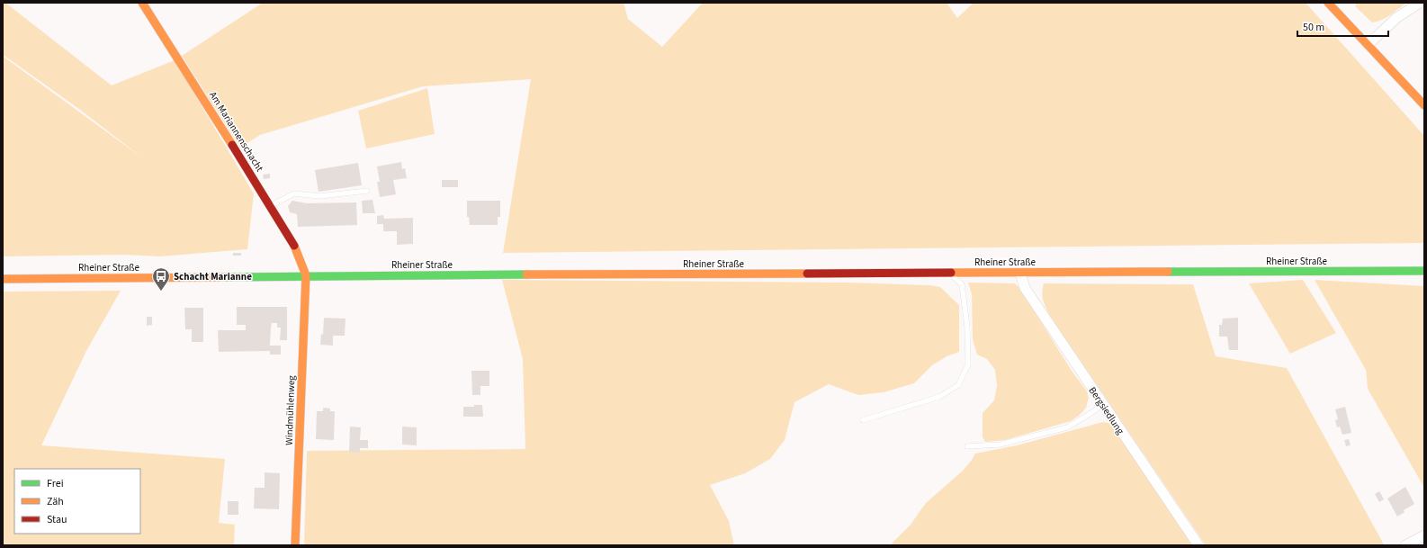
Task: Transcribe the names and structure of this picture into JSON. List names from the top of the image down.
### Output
{
  "streets": {
    "main road": ["Am Mariannenschacht", "Rheiner Straße", "Windmühlenweg"],
    "street": ["Bergsiedlung"]
  },
  "crossings": [
    ["Am Mariannenschacht", "Rheiner Straße"],
    ["Am Mariannenschacht", "Windmühlenweg"],
    ["Rheiner Straße", "Windmühlenweg"],
    ["Rheiner Straße", "Bergsiedlung"]
  ],
  "places": {
    "bus stop": ["Schacht Marianne"]
  },
  "legend": ["Frei", "Zäh", "Stau"],
  "scale_bar": "50 m"
}
